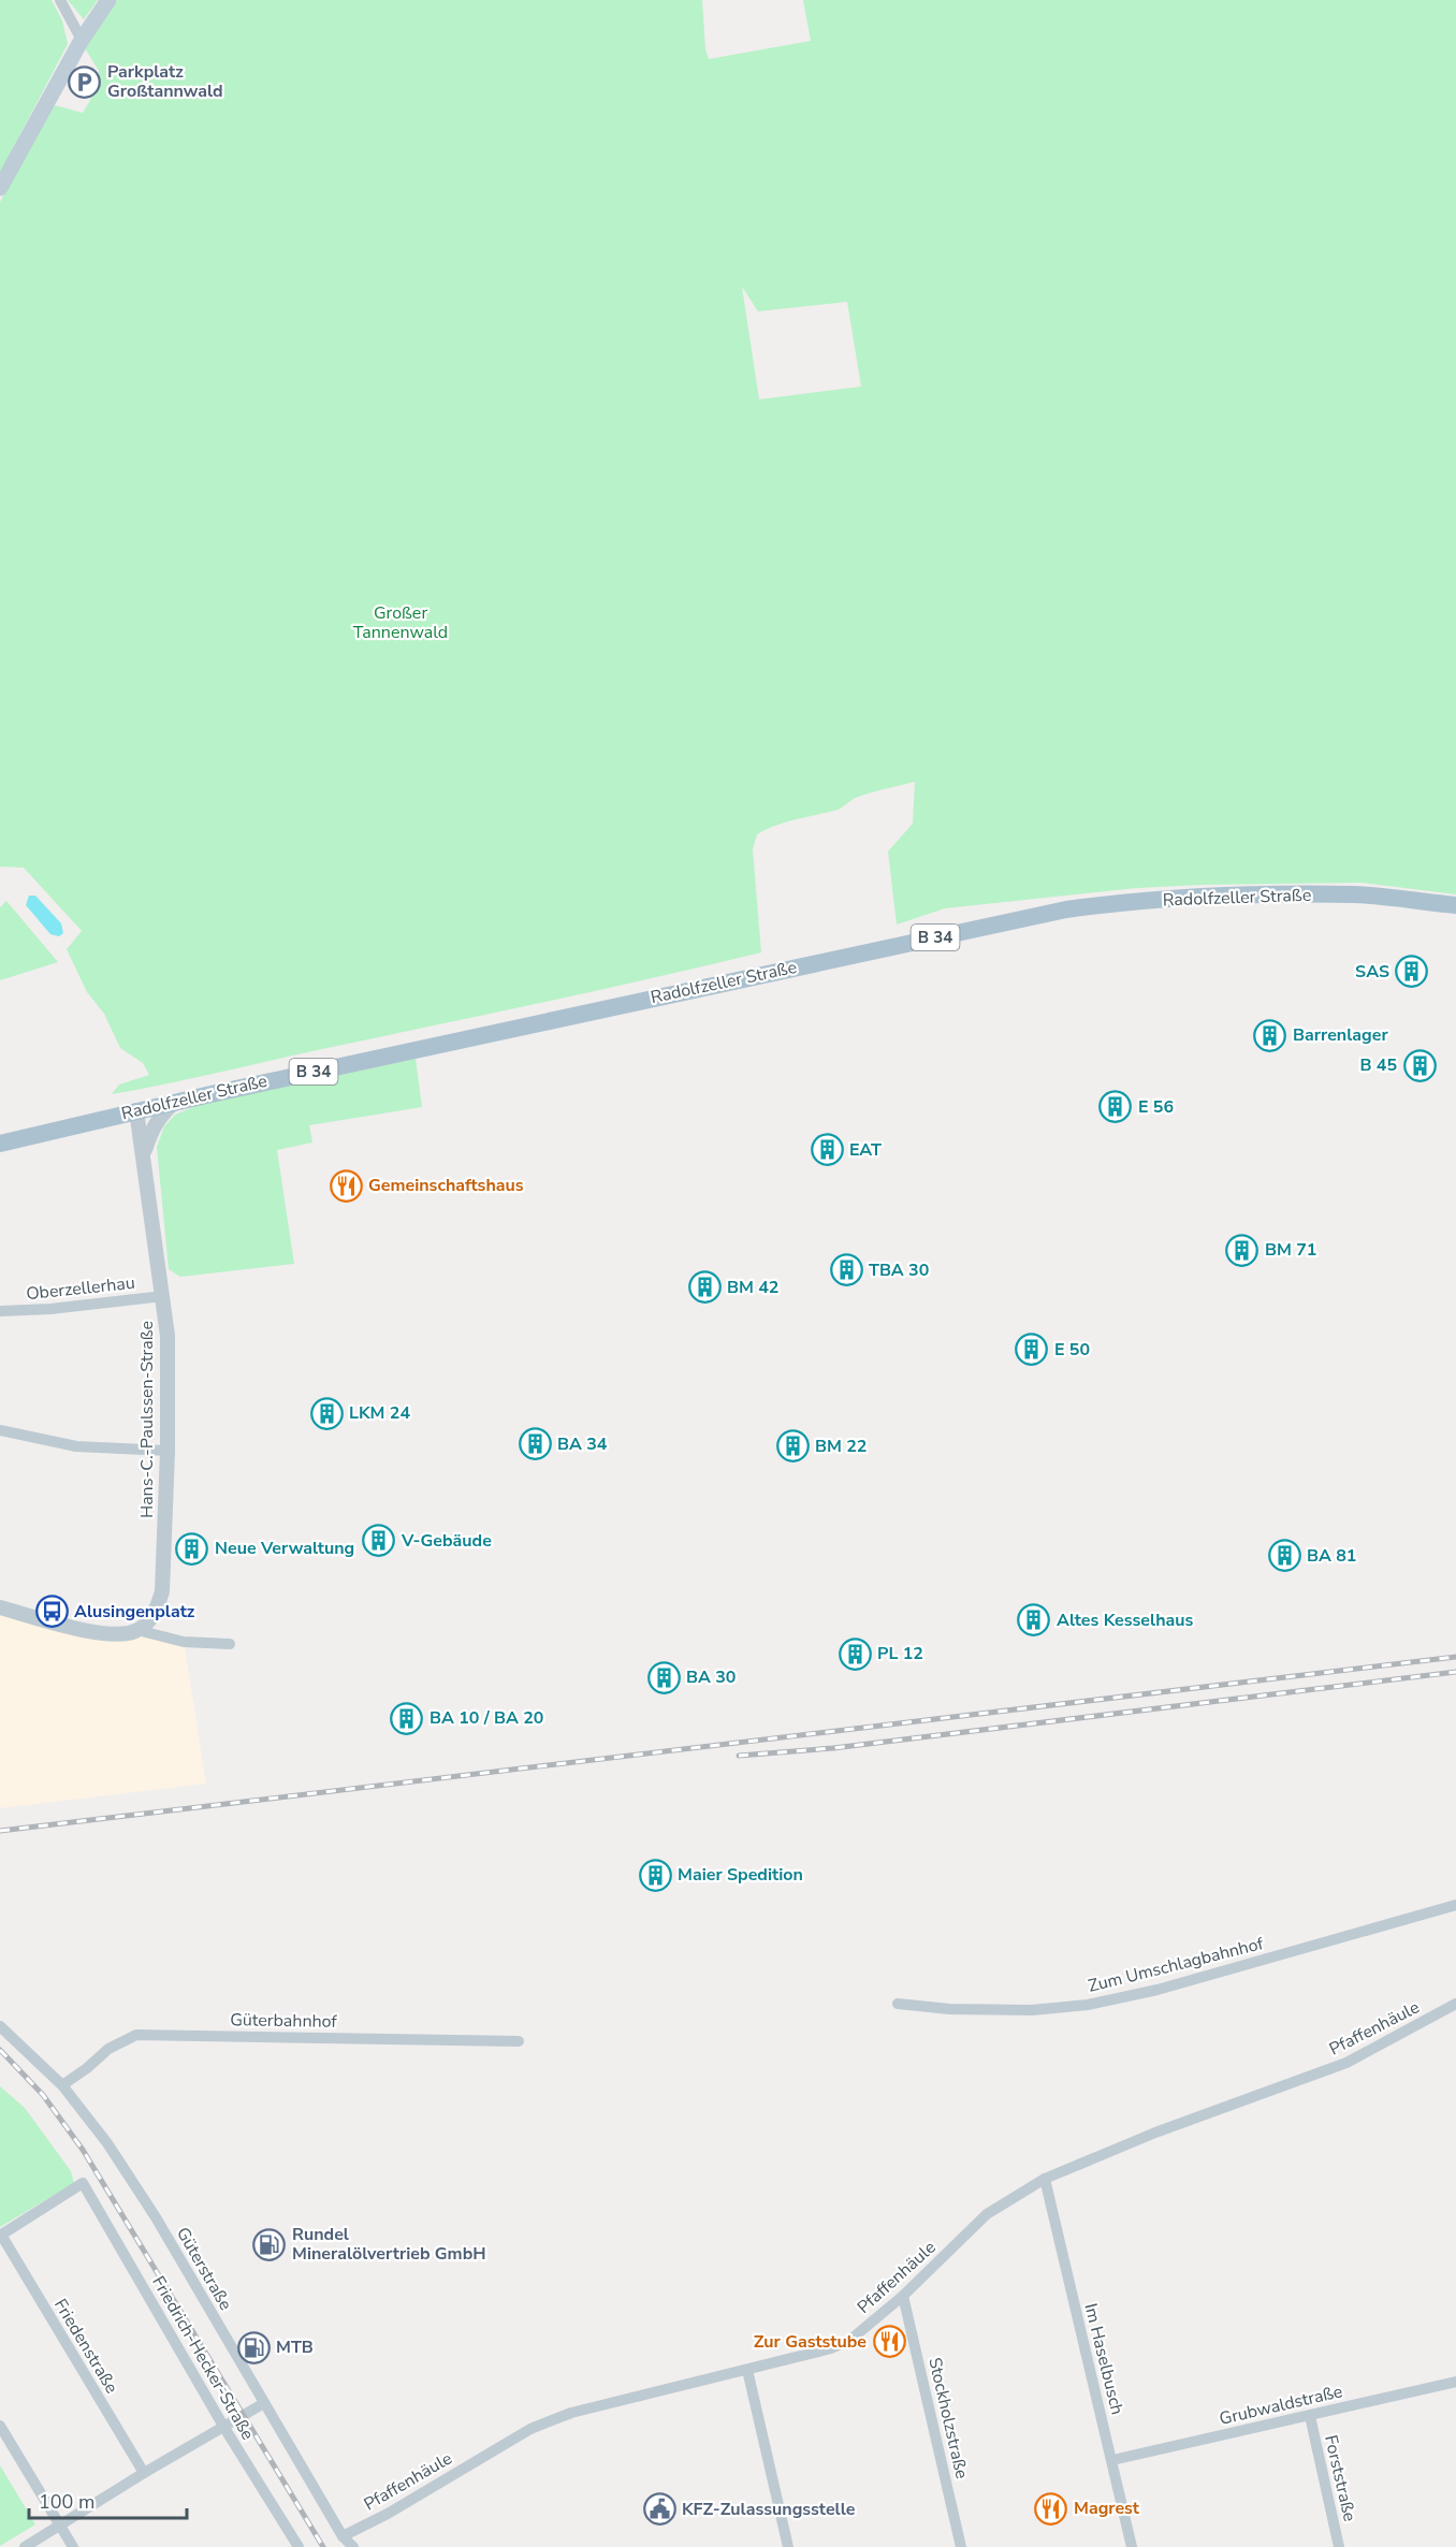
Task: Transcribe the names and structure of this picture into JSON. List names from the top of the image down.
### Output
{
  "streets": {
    "main road": ["Radolfzeller Straße", "B 34"],
    "street": [
      "Oberzellerhau",
      "Hans-C.-Paulssen-Straße",
      "Zum Umschlagbahnhof",
      "Güterbahnhof",
      "Pfaffenhäule",
      "Güterstraße",
      "Friedenstraße",
      "Friedrich-Hecker-Straße",
      "Im Haselbusch",
      "Grubwaldstraße",
      "Stockholzstraße",
      "Forststraße"
    ]
  },
  "crossings": [
    ["Radolfzeller Straße", "Hans-C.-Paulssen-Straße"],
    ["Oberzellerhau", "Hans-C.-Paulssen-Straße"],
    ["Güterbahnhof", "Güterstraße"],
    ["Pfaffenhäule", "Güterstraße"],
    ["Pfaffenhäule", "Im Haselbusch"],
    ["Pfaffenhäule", "Stockholzstraße"],
    ["Friedenstraße", "Friedrich-Hecker-Straße"],
    ["Im Haselbusch", "Grubwaldstraße"],
    ["Grubwaldstraße", "Forststraße"]
  ],
  "parks": ["Großer Tannenwald"],
  "places": {
    "parking": ["Parkplatz Großtannwald"],
    "building": [
      "SAS",
      "Barrenlager",
      "B 45",
      "E 56",
      "EAT",
      "BM 71",
      "TBA 30",
      "BM 42",
      "E 50",
      "LKM 24",
      "BA 34",
      "BM 22",
      "V-Gebäude",
      "Neue Verwaltung",
      "BA 81",
      "Altes Kesselhaus",
      "PL 12",
      "BA 30",
      "BA 10 / BA 20",
      "Maier Spedition"
    ],
    "restaurant": ["Gemeinschaftshaus", "Zur Gaststube", "Magrest"],
    "bus stop": ["Alusingenplatz"],
    "fuel station": ["Rundel Mineralölvertrieb GmbH", "MTB"],
    "public building": ["KFZ-Zulassungsstelle"]
  },
  "scale_bar": "100 m"
}
